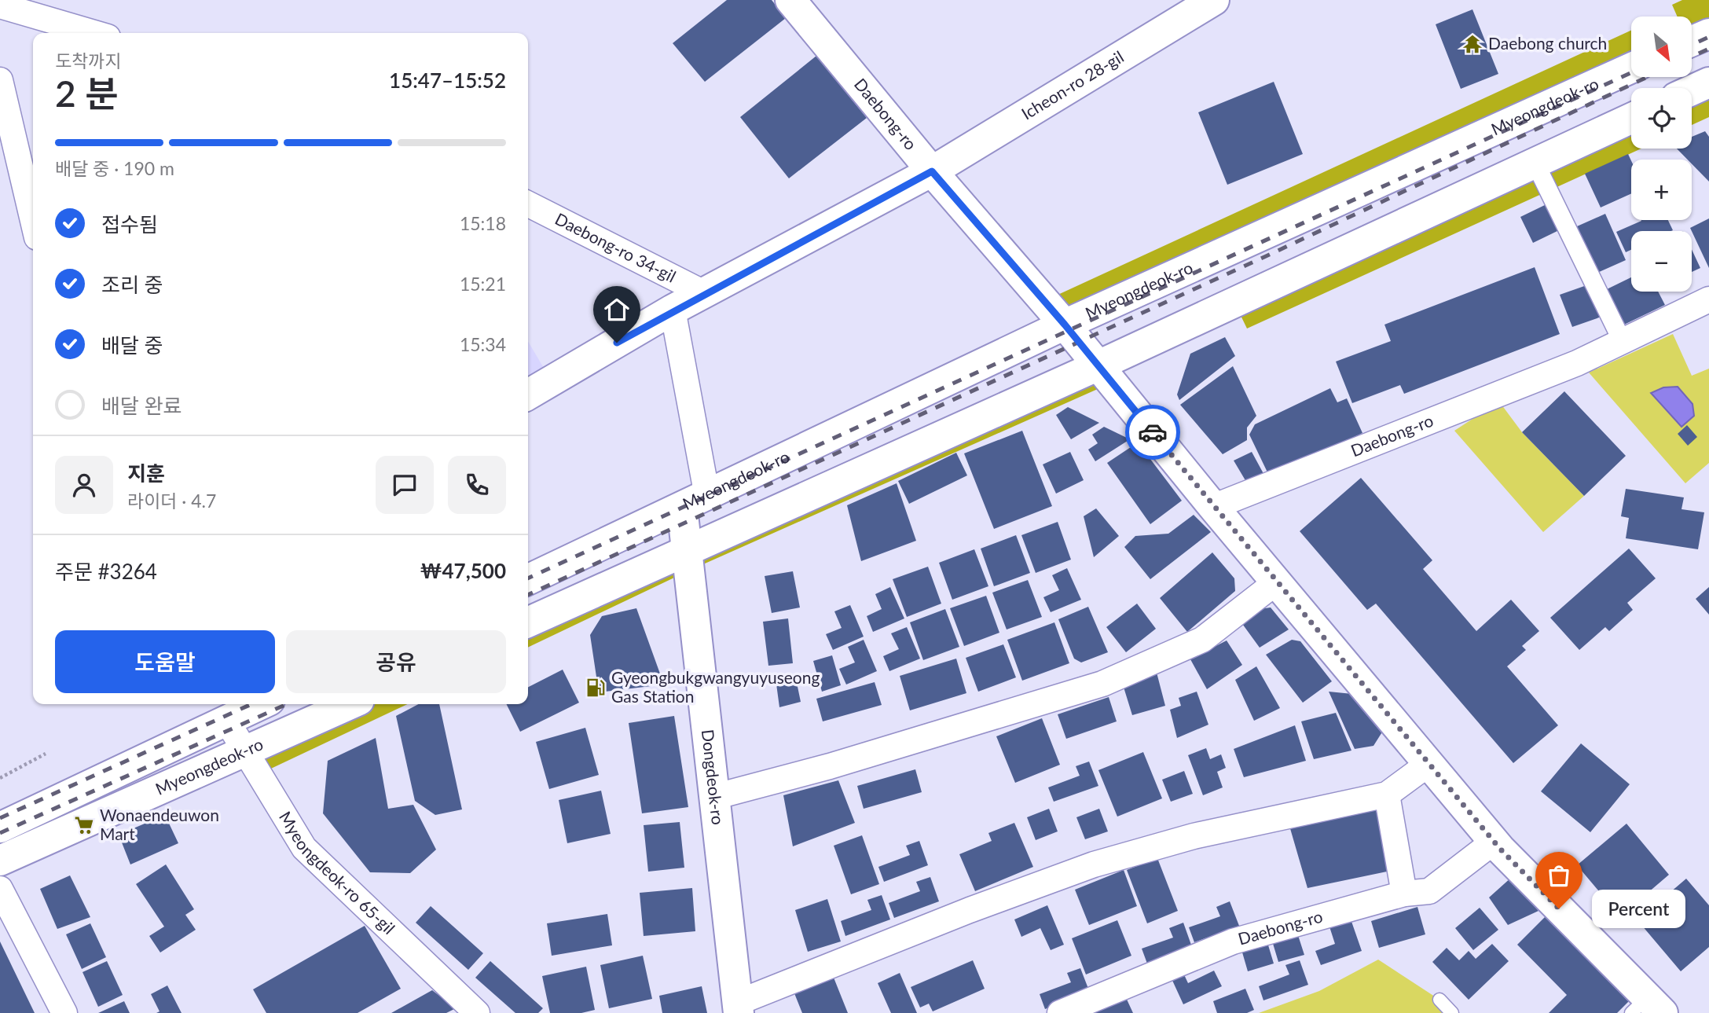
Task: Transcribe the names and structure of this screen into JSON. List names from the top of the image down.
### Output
{
  "streets": {
    "main road": [
      "Icheon-ro 28-gil",
      "Myeongdeok-ro",
      "Daebong-ro",
      "Dongdeok-ro"
    ],
    "street": ["Daebong-ro 34-gil", "Myeongdeok-ro 65-gil"]
  },
  "crossings": [
    ["Icheon-ro 28-gil", "Daebong-ro"],
    ["Icheon-ro 28-gil", "Daebong-ro 34-gil"],
    ["Myeongdeok-ro", "Daebong-ro"],
    ["Myeongdeok-ro", "Dongdeok-ro"],
    ["Myeongdeok-ro", "Myeongdeok-ro 65-gil"]
  ],
  "places": {
    "temple": ["Daebong church"],
    "fuel station": ["Gyeongbukgwangyuyuseong Gas Station"],
    "supermarket": ["Wonaendeuwon Mart"],
    "other": ["Percent"]
  },
  "north": "bottom right",
  "page": {
    "map_buttons": ["+", "−"],
    "heading": ["2 분", "도착까지", "15:47–15:52"],
    "panel": [
      "지훈",
      "라이더 · 4.7",
      "주문 #3264",
      "₩47,500"
    ],
    "bar": "배달 중 · 190 m",
    "list": [
      ["접수됨", "15:18"],
      ["조리 중", "15:21"],
      ["배달 중", "15:34"],
      "배달 완료"
    ],
    "buttons": ["도움말", "공유"],
    "bubble": "Percent"
  }
}
